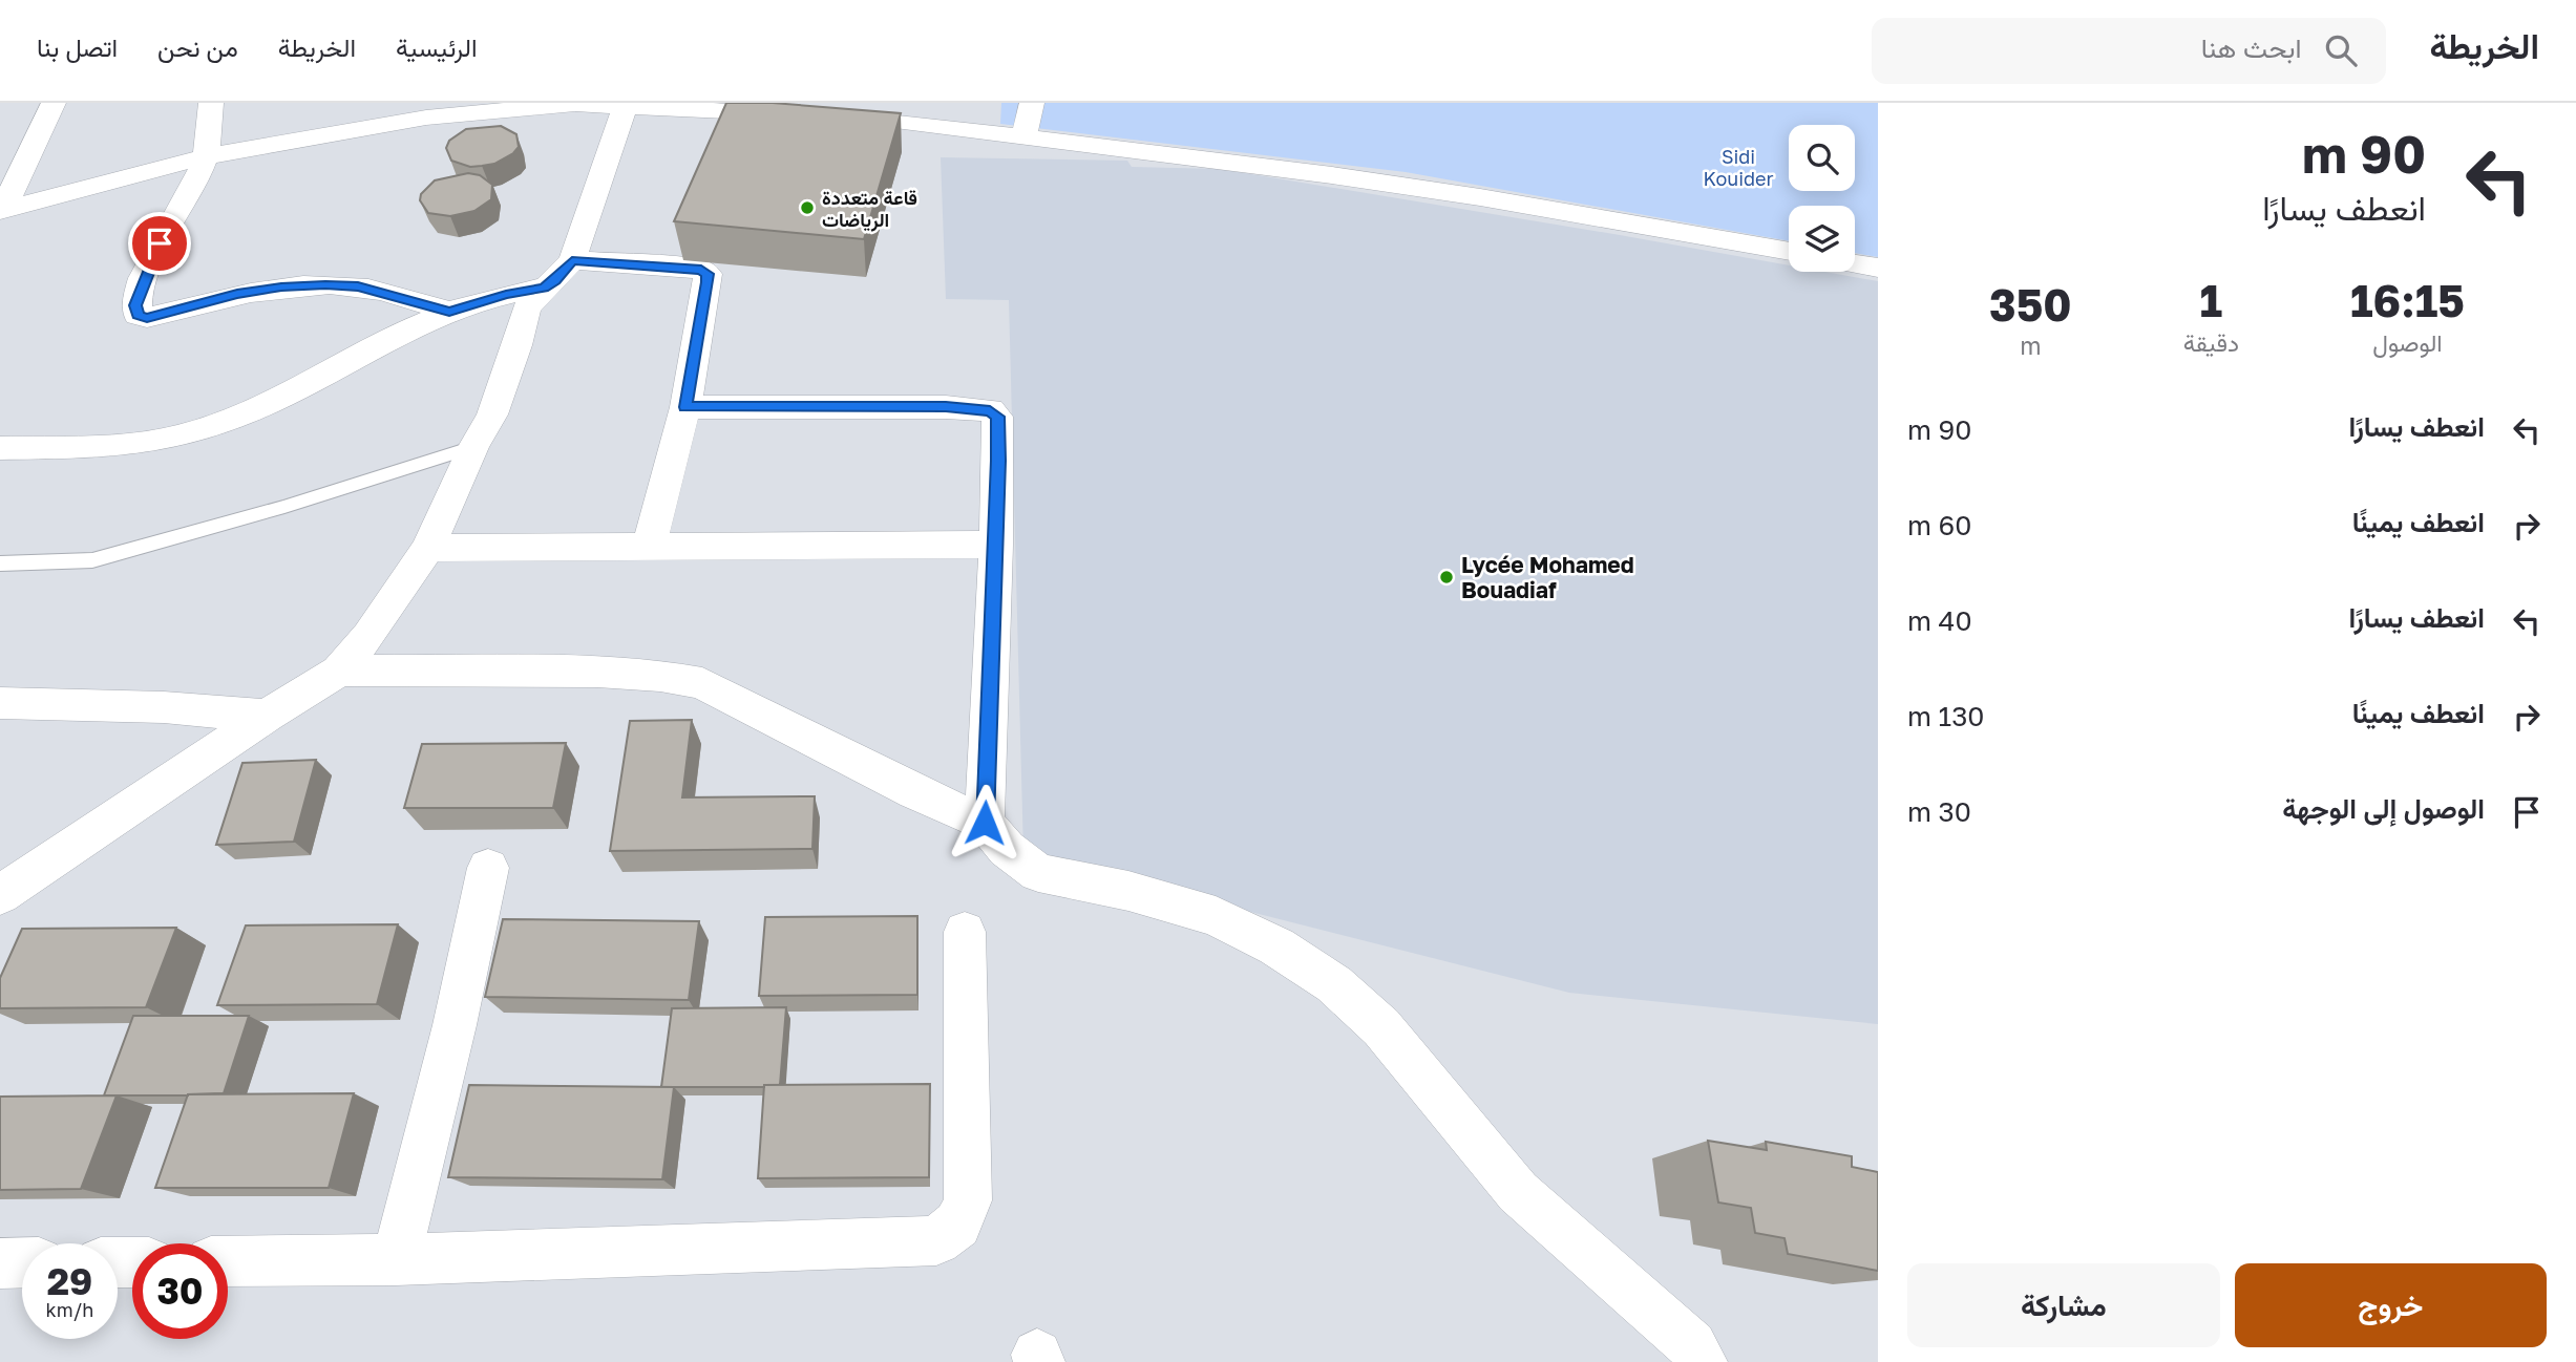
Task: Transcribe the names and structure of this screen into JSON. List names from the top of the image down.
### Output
{
  "parks": ["Sidi Kouider"],
  "places": ["قاعة متعددة الرياضات", "Lycée Mohamed Bouadiaf"],
  "page": {
    "header": "الخريطة",
    "search": "ابحث هنا",
    "nav": [
      "الرئيسية",
      "الخريطة",
      "من نحن",
      "اتصل بنا"
    ],
    "turn": ["90 m", "انعطف يسارًا"],
    "eta": [
      "16:15",
      "الوصول",
      "1",
      "دقيقة",
      "350",
      "m"
    ],
    "list": [
      {
        "name": "انعطف يسارًا",
        "value": "90 m"
      },
      {
        "name": "انعطف يمينًا",
        "value": "60 m"
      },
      {
        "name": "انعطف يسارًا",
        "value": "40 m"
      },
      {
        "name": "انعطف يمينًا",
        "value": "130 m"
      },
      {
        "name": "الوصول إلى الوجهة",
        "value": "30 m"
      }
    ],
    "speed": "29 km/h",
    "limit": "30",
    "buttons": ["خروج", "مشاركة"]
  }
}
